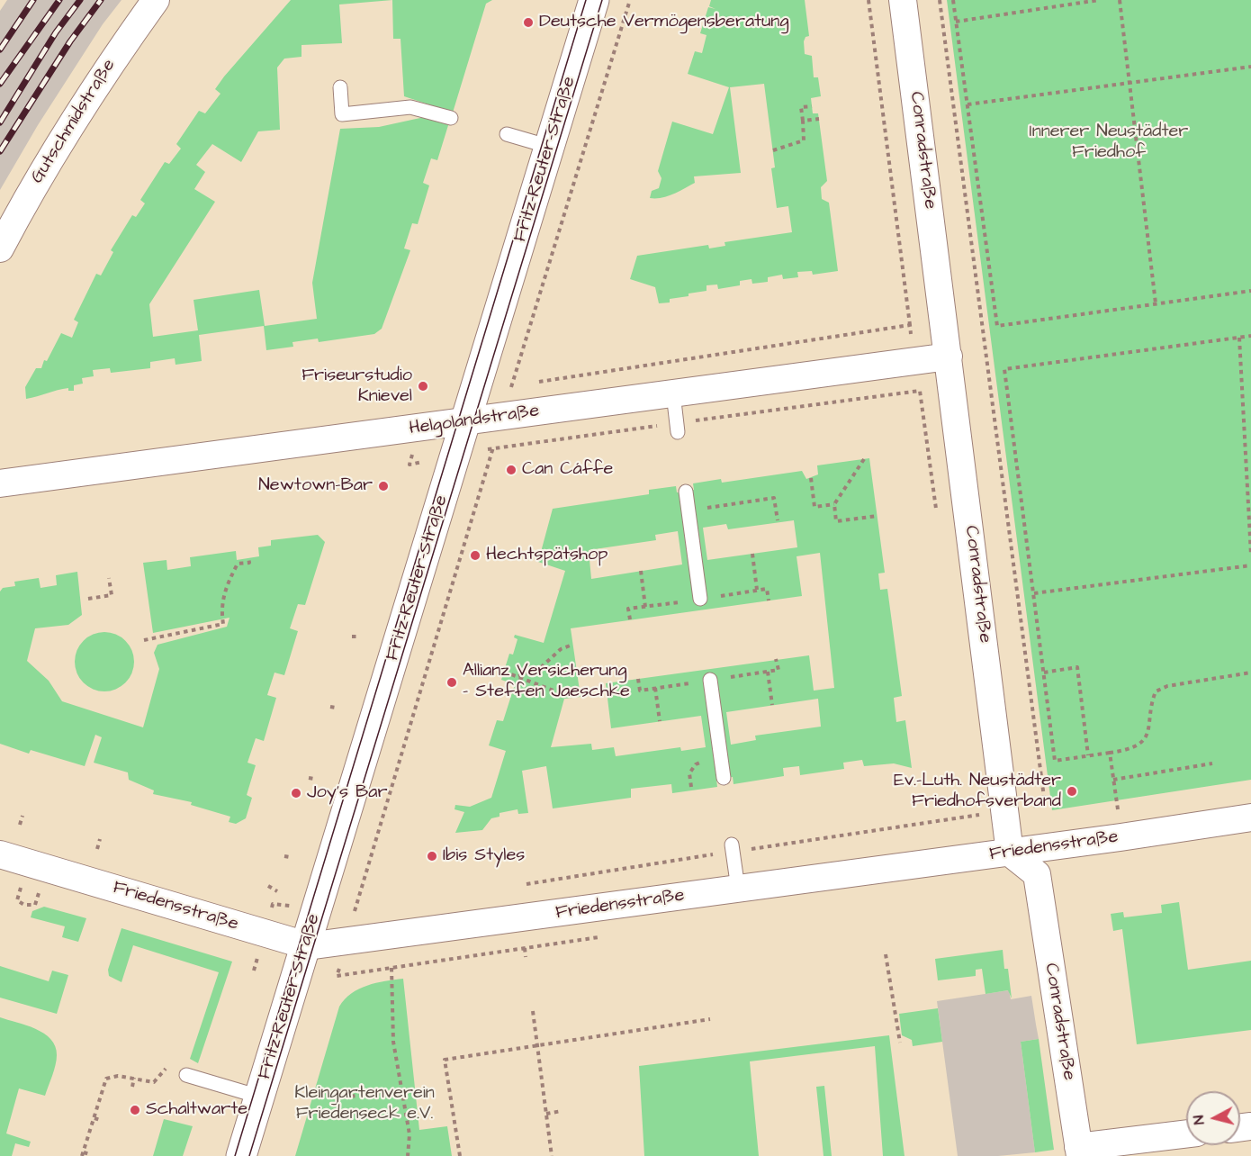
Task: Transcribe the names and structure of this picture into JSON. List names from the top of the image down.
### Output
{
  "streets": {
    "main road": ["Fritz-Reuter-Straße"],
    "street": [
      "Gutschmidstraße",
      "Conradstraße",
      "Helgolandstraße",
      "Friedensstraße"
    ]
  },
  "crossings": [
    ["Conradstraße", "Helgolandstraße"],
    ["Conradstraße", "Friedensstraße"],
    ["Fritz-Reuter-Straße", "Helgolandstraße"],
    ["Fritz-Reuter-Straße", "Friedensstraße"]
  ],
  "parks": ["Innerer Neustädter Friedhof", "Kleingartenverein Friedenseck e.V."],
  "places": [
    "Deutsche Vermögensberatung",
    "Friseurstudio Knievel",
    "Can Cáffe",
    "Newtown-Bar",
    "Hechtspätshop",
    "Allianz Versicherung - Steffen Jaeschke",
    "Ev.-Luth. Neustädter Friedhofsverband",
    "Joy's Bar",
    "Ibis Styles",
    "Schaltwarte"
  ],
  "north": "left"
}
